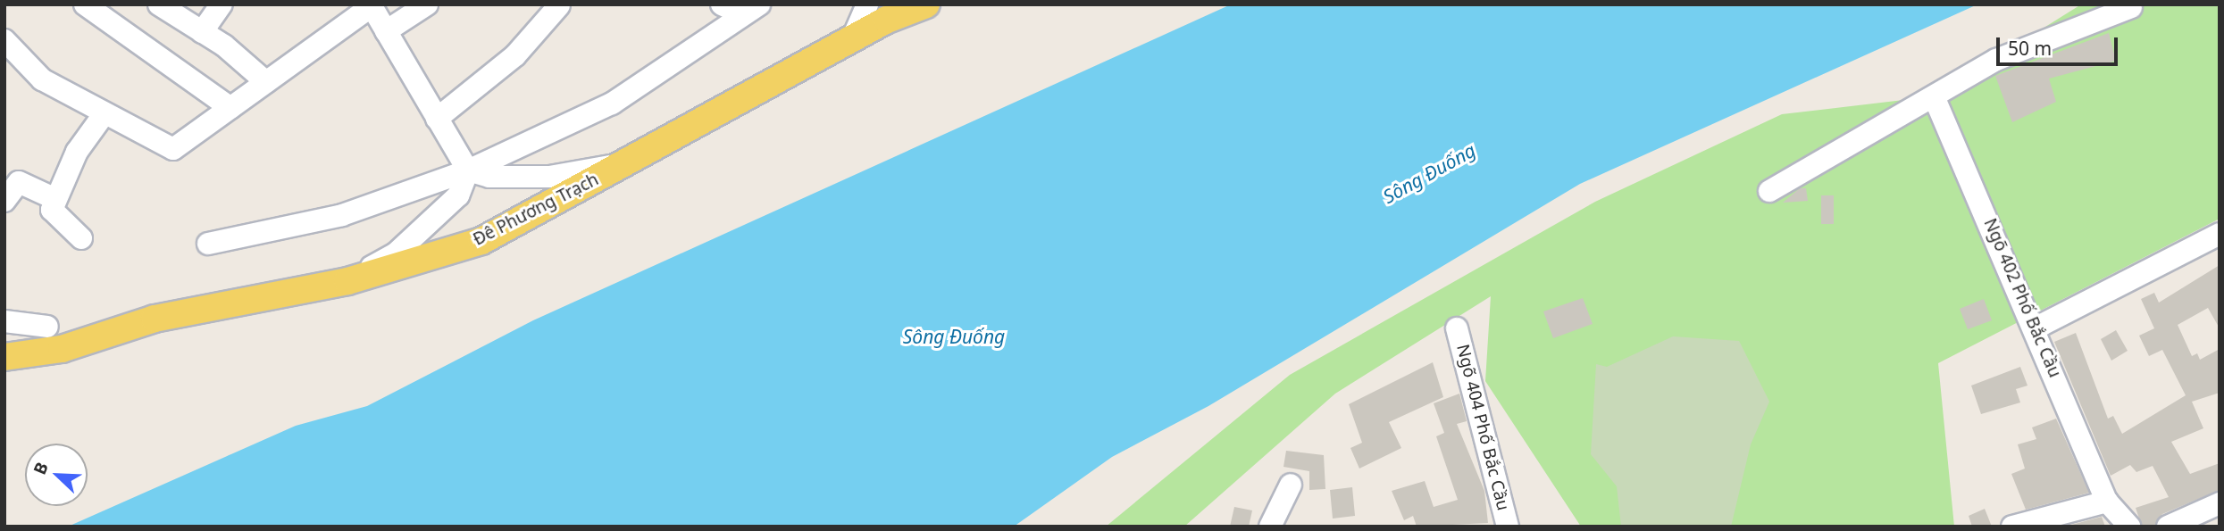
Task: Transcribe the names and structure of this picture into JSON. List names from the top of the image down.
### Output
{
  "streets": {
    "main road": ["Đê Phương Trạch"],
    "street": ["Ngõ 402 Phố Bắc Cầu", "Ngõ 404 Phố Bắc Cầu"]
  },
  "water": ["Sông Đuống"],
  "scale_bar": "50 m",
  "north": "top left"
}
